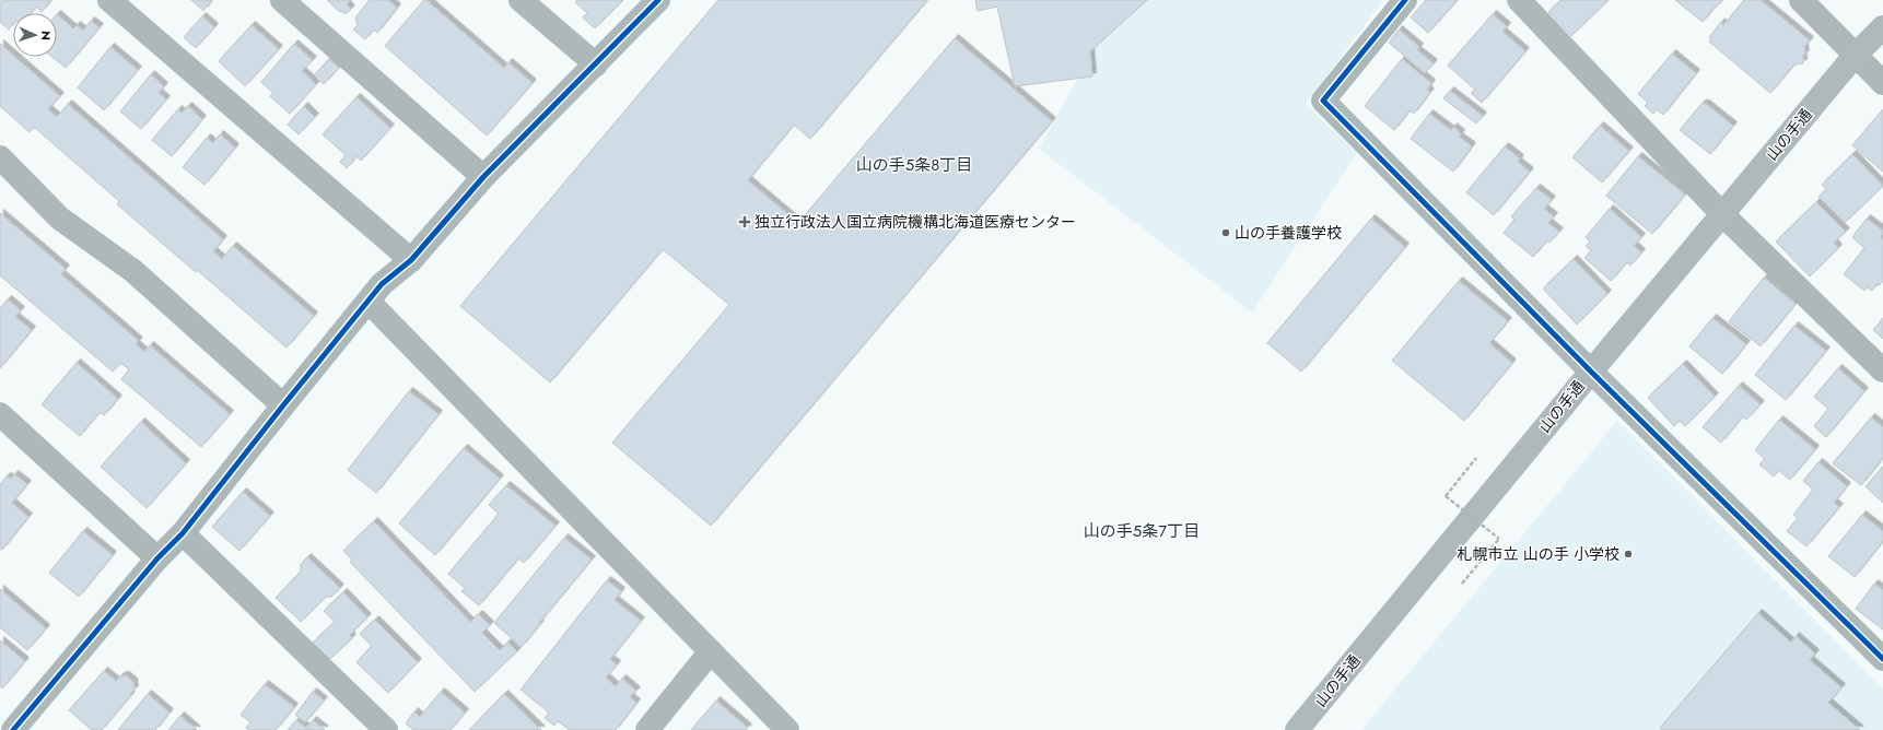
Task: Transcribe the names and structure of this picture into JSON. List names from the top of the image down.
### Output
{
  "streets": {
    "main road": ["山の手通"]
  },
  "districts": ["山の手5条8丁目", "山の手5条7丁目"],
  "places": {
    "health": ["独立行政法人国立病院機構北海道医療センター"],
    "other": ["山の手養護学校", "札幌市立 山の手 小学校"]
  },
  "north": "right"
}
